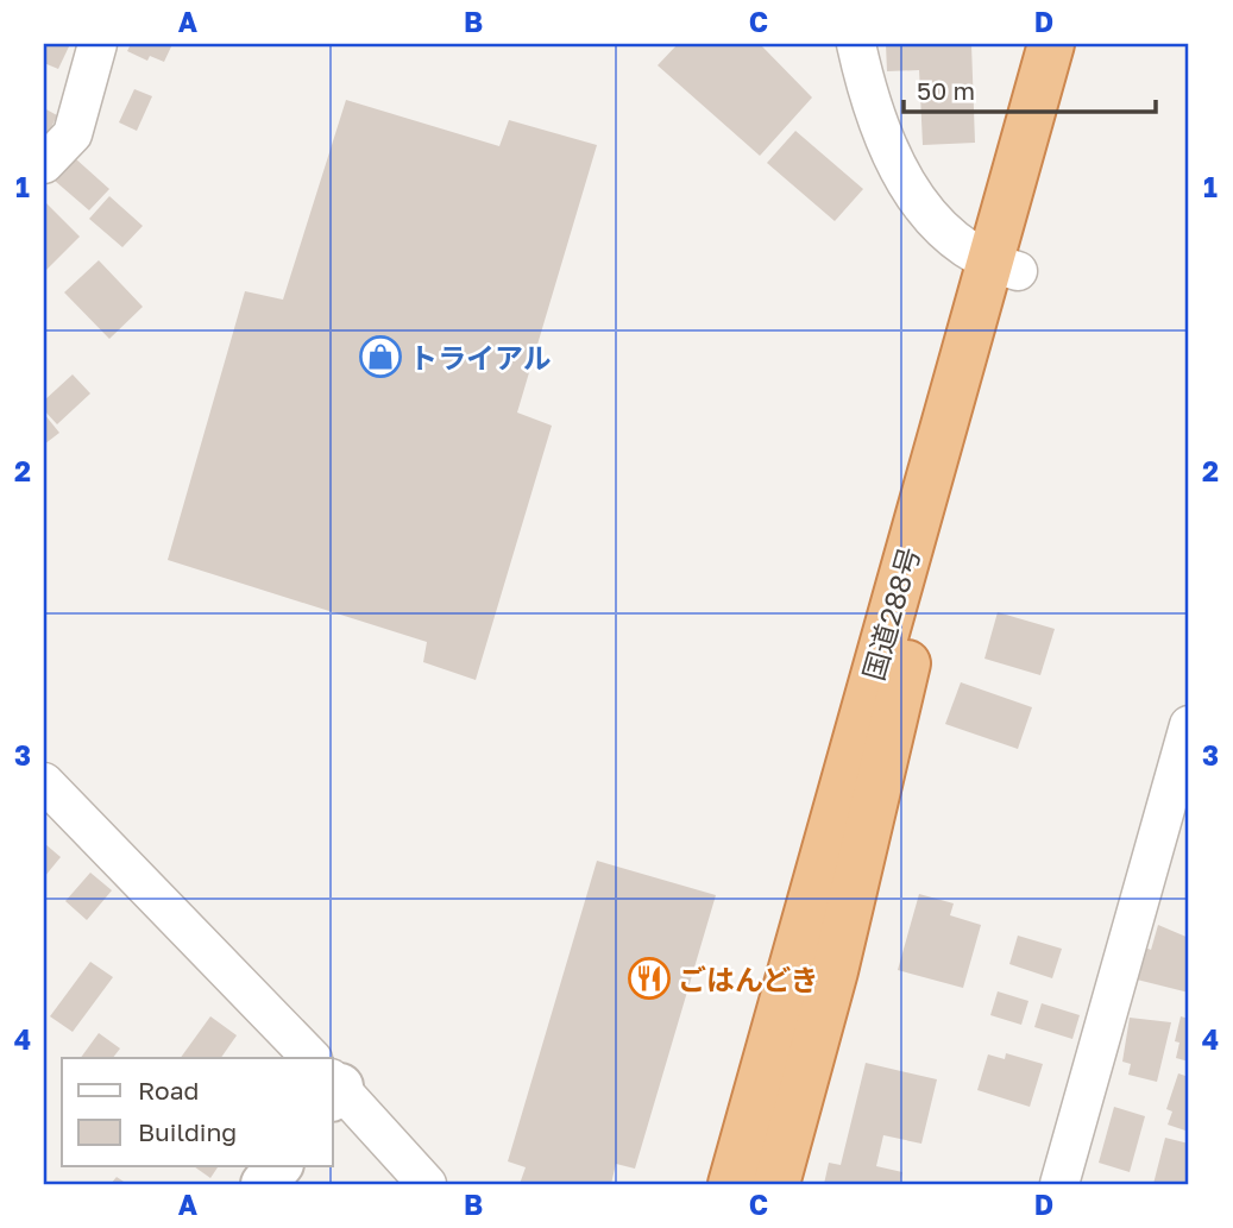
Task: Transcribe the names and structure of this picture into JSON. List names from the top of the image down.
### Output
{
  "streets": {
    "highway": ["国道288号"]
  },
  "places": {
    "shop": ["トライアル"],
    "restaurant": ["ごはんどき"]
  },
  "legend": ["Road", "Building"],
  "scale_bar": "50 m",
  "grid": {
    "columns": [
      "A",
      "B",
      "C",
      "D"
    ],
    "rows": [
      "1",
      "2",
      "3",
      "4"
    ]
  }
}
